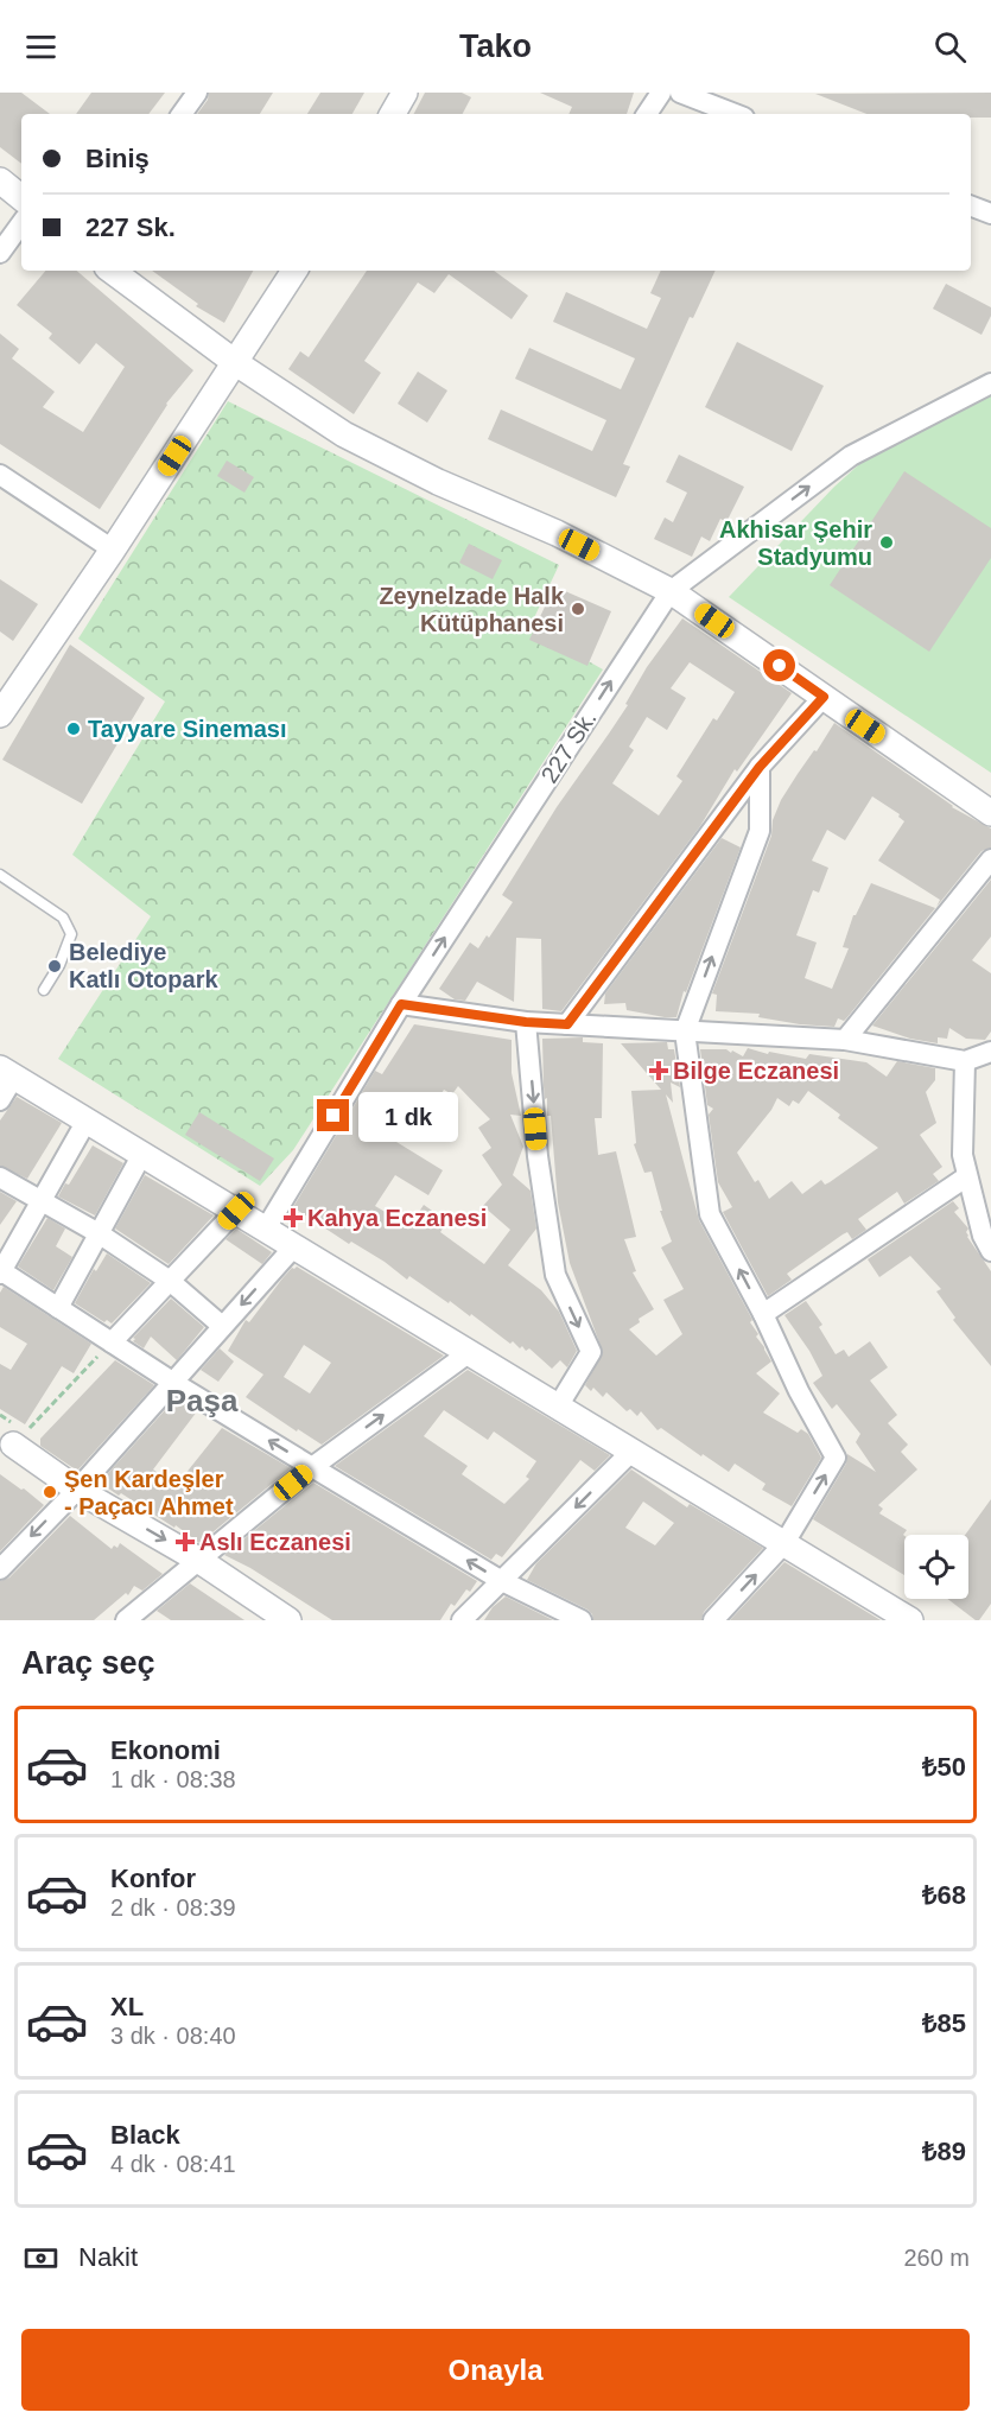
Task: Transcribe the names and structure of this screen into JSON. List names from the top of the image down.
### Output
{
  "streets": {
    "street": ["227 Sk."]
  },
  "districts": ["Paşa"],
  "places": {
    "other": [
      "Akhisar Şehir Stadyumu",
      "Zeynelzade Halk Kütüphanesi",
      "Tayyare Sineması",
      "Belediye Katlı Otopark",
      "Şen Kardeşler - Paçacı Ahmet"
    ],
    "health": ["Bilge Eczanesi", "Kahya Eczanesi", "Aslı Eczanesi"]
  },
  "page": {
    "header": "Tako",
    "banner": ["Biniş", "227 Sk."],
    "bubble": "1 dk",
    "heading": "Araç seç",
    "list": [
      {
        "name": "Ekonomi",
        "note": "1 dk · 08:38",
        "value": "₺50"
      },
      {
        "name": "Konfor",
        "note": "2 dk · 08:39",
        "value": "₺68"
      },
      {
        "name": "XL",
        "note": "3 dk · 08:40",
        "value": "₺85"
      },
      {
        "name": "Black",
        "note": "4 dk · 08:41",
        "value": "₺89"
      }
    ],
    "pay": ["Nakit", "260 m"],
    "buttons": "Onayla"
  }
}
